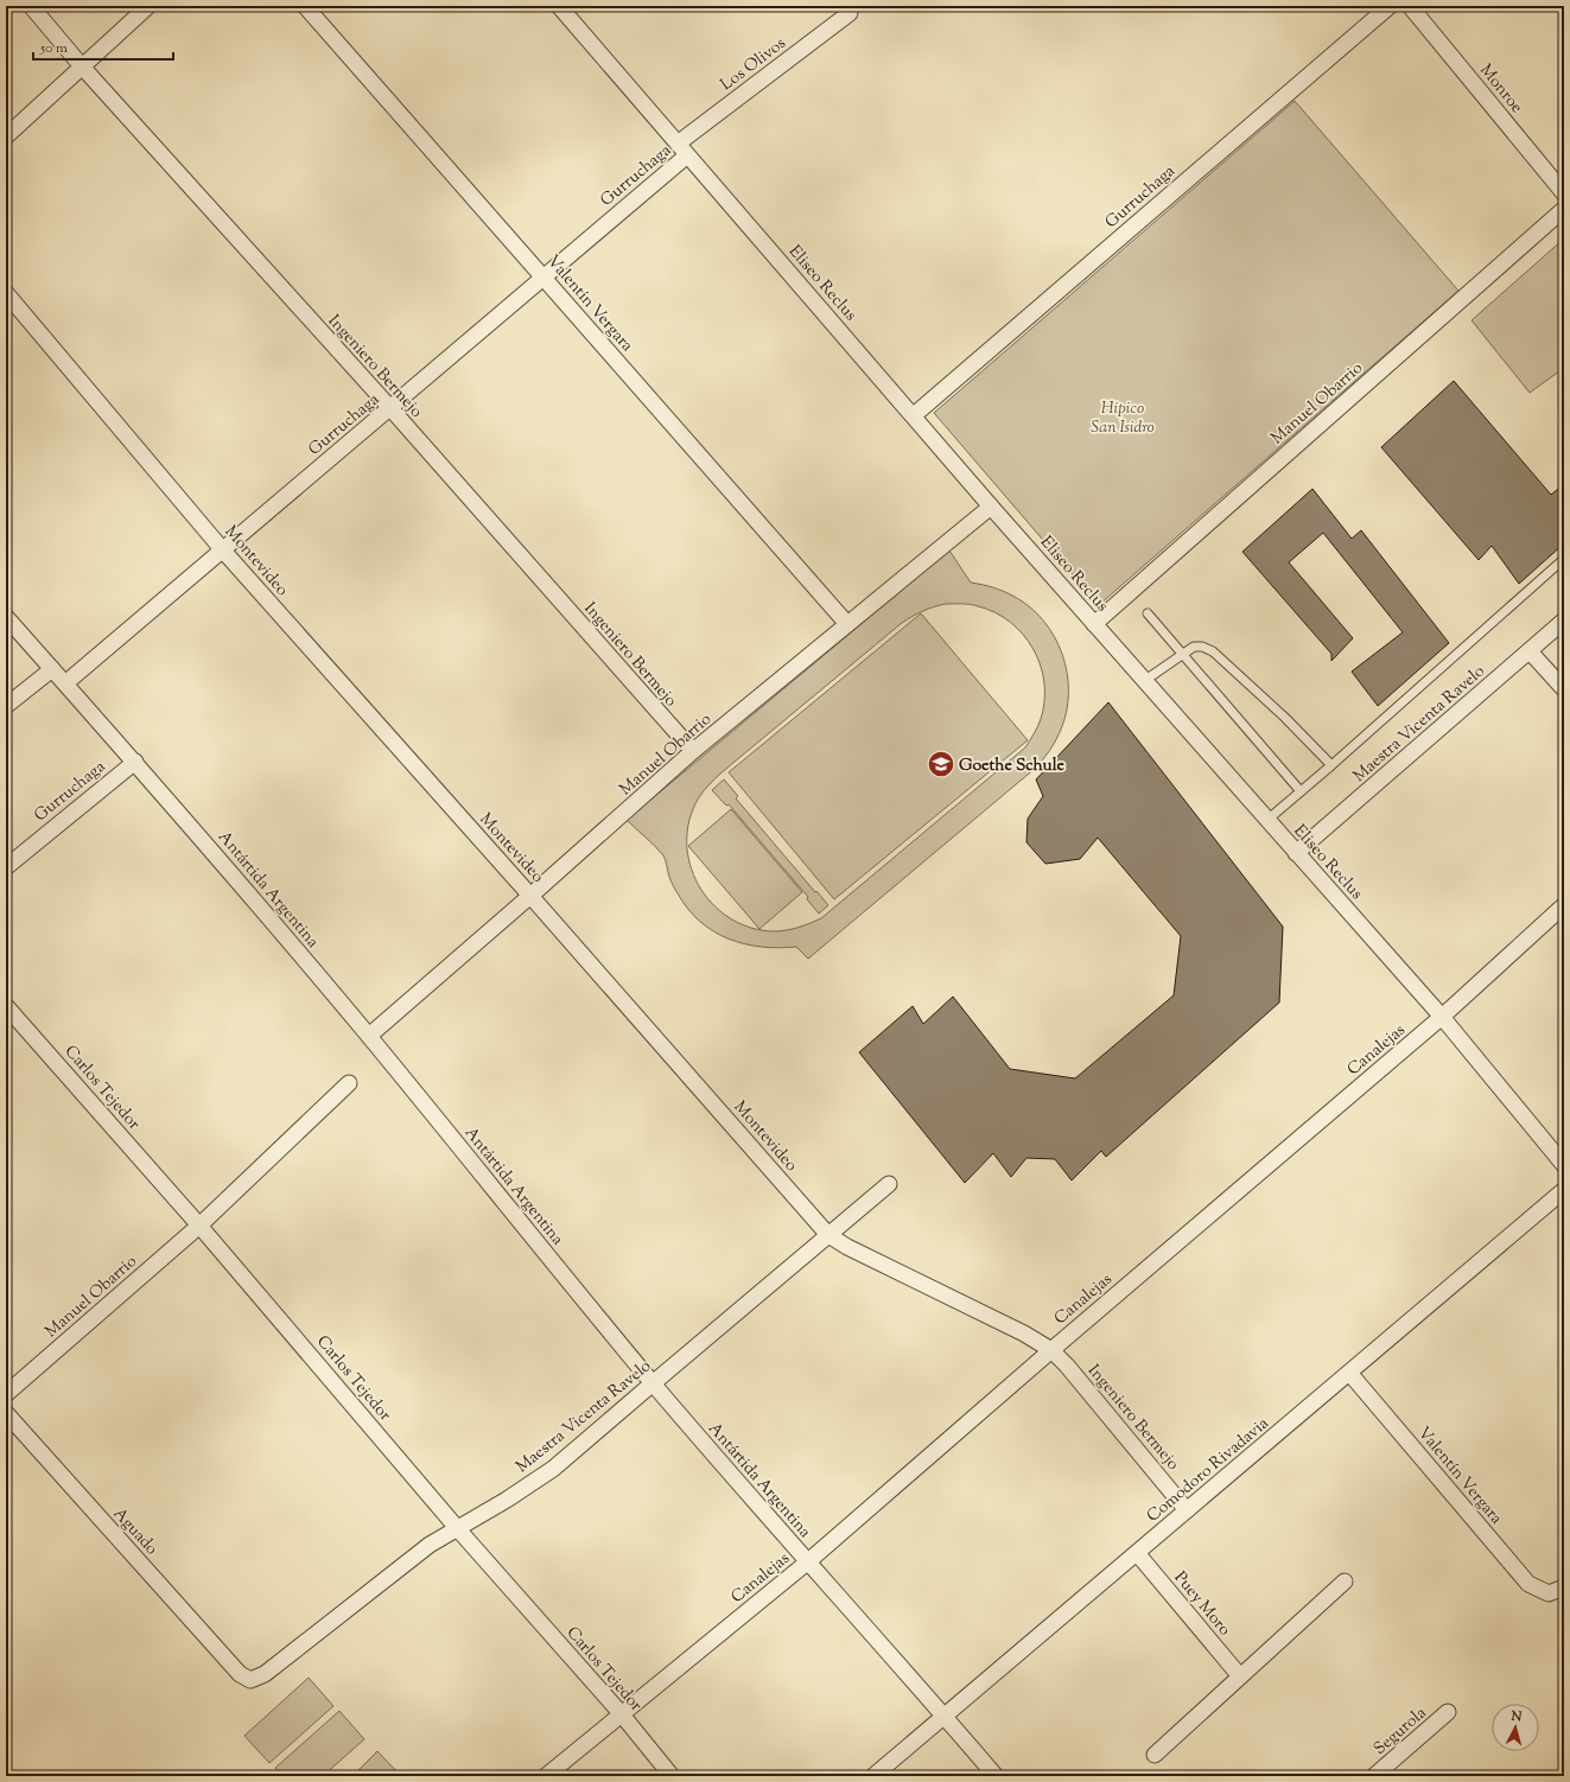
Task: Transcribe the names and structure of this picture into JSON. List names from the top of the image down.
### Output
{
  "streets": {
    "street": [
      "Los Olivos",
      "Monroe",
      "Gurruchaga",
      "Eliseo Reclus",
      "Valentín Vergara",
      "Ingeniero Bermejo",
      "Manuel Obarrio",
      "Montevideo",
      "Maestra Vicenta Ravelo",
      "Antártida Argentina",
      "Canalejas",
      "Carlos Tejedor",
      "Comodoro Rivadavia",
      "Aguado",
      "Puey Moro",
      "Segurola"
    ]
  },
  "crossings": [
    ["Los Olivos", "Gurruchaga"],
    ["Los Olivos", "Eliseo Reclus"],
    ["Gurruchaga", "Eliseo Reclus"],
    ["Gurruchaga", "Valentín Vergara"],
    ["Gurruchaga", "Ingeniero Bermejo"],
    ["Gurruchaga", "Montevideo"],
    ["Gurruchaga", "Antártida Argentina"],
    ["Eliseo Reclus", "Manuel Obarrio"],
    ["Eliseo Reclus", "Maestra Vicenta Ravelo"],
    ["Eliseo Reclus", "Canalejas"],
    ["Valentín Vergara", "Manuel Obarrio"],
    ["Valentín Vergara", "Comodoro Rivadavia"],
    ["Ingeniero Bermejo", "Manuel Obarrio"],
    ["Ingeniero Bermejo", "Montevideo"],
    ["Ingeniero Bermejo", "Canalejas"],
    ["Ingeniero Bermejo", "Comodoro Rivadavia"],
    ["Manuel Obarrio", "Montevideo"],
    ["Manuel Obarrio", "Antártida Argentina"],
    ["Manuel Obarrio", "Carlos Tejedor"],
    ["Montevideo", "Maestra Vicenta Ravelo"],
    ["Montevideo", "Canalejas"],
    ["Maestra Vicenta Ravelo", "Antártida Argentina"],
    ["Maestra Vicenta Ravelo", "Carlos Tejedor"],
    ["Maestra Vicenta Ravelo", "Aguado"],
    ["Antártida Argentina", "Canalejas"],
    ["Antártida Argentina", "Comodoro Rivadavia"],
    ["Canalejas", "Carlos Tejedor"],
    ["Comodoro Rivadavia", "Puey Moro"]
  ],
  "parks": ["Hípico San Isidro"],
  "places": {
    "school or university": ["Goethe Schule"]
  },
  "scale_bar": "50 m",
  "north": "top"
}
